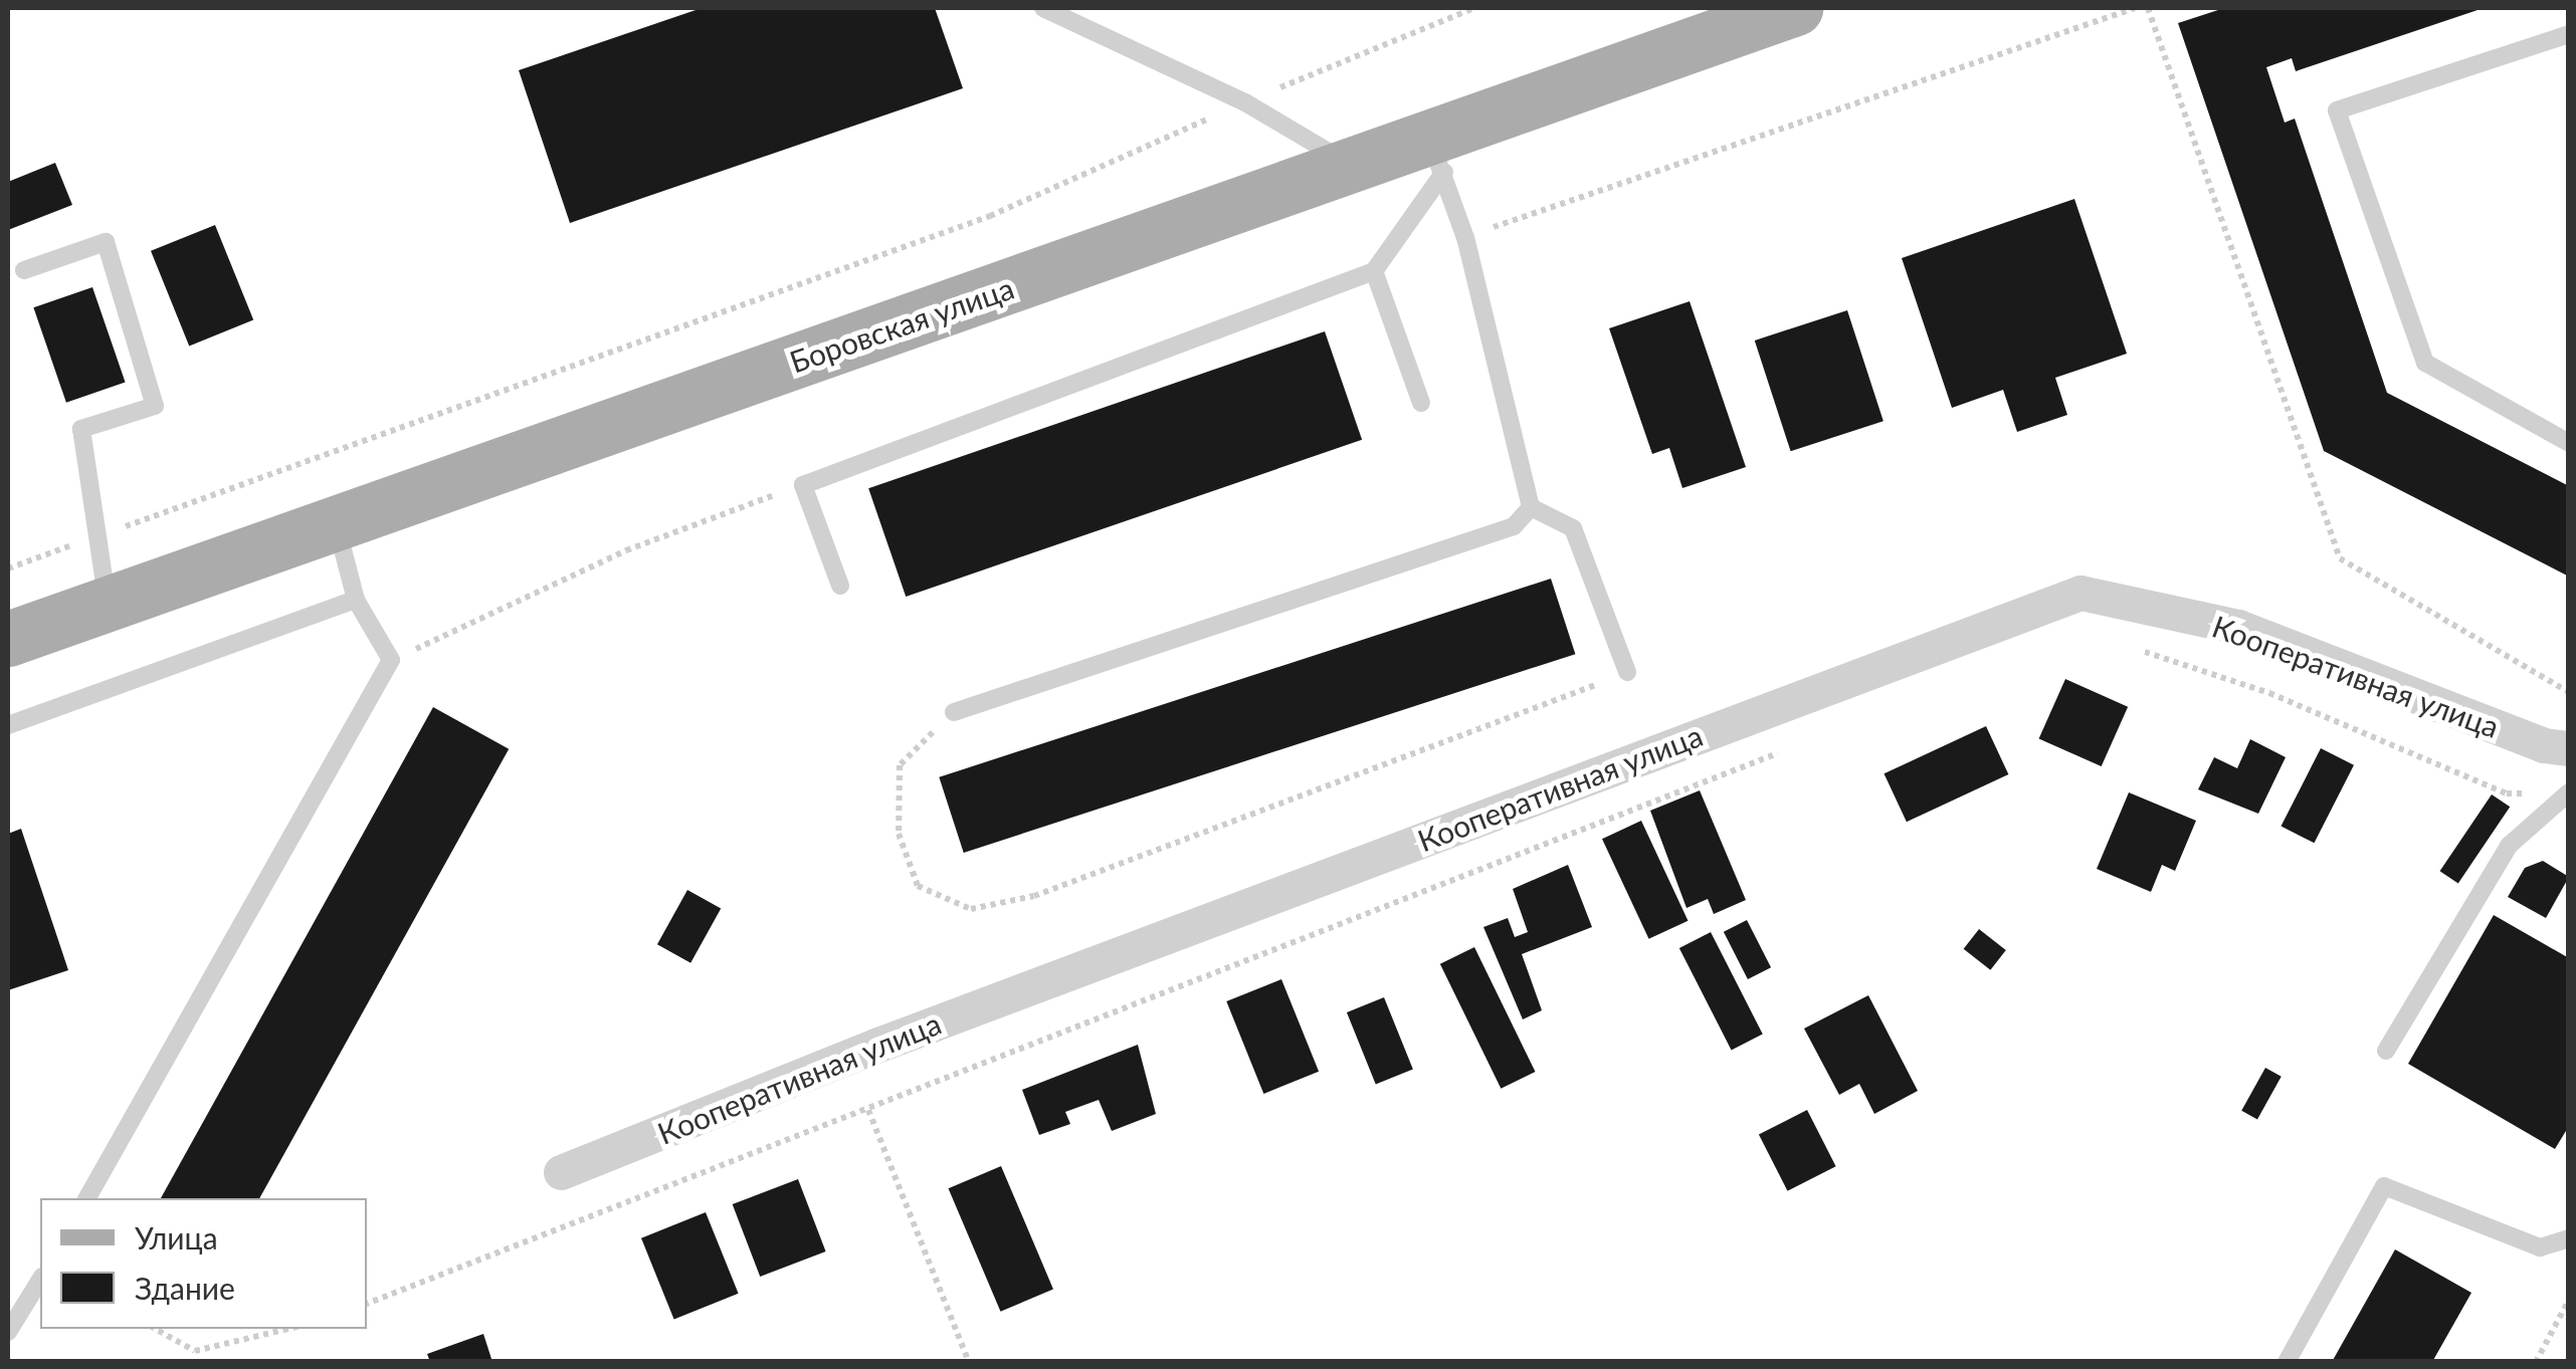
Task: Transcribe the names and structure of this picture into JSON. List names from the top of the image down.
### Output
{
  "streets": {
    "main road": ["Боровская улица"],
    "street": ["Кооперативная улица"]
  },
  "legend": ["Улица", "Здание"]
}
